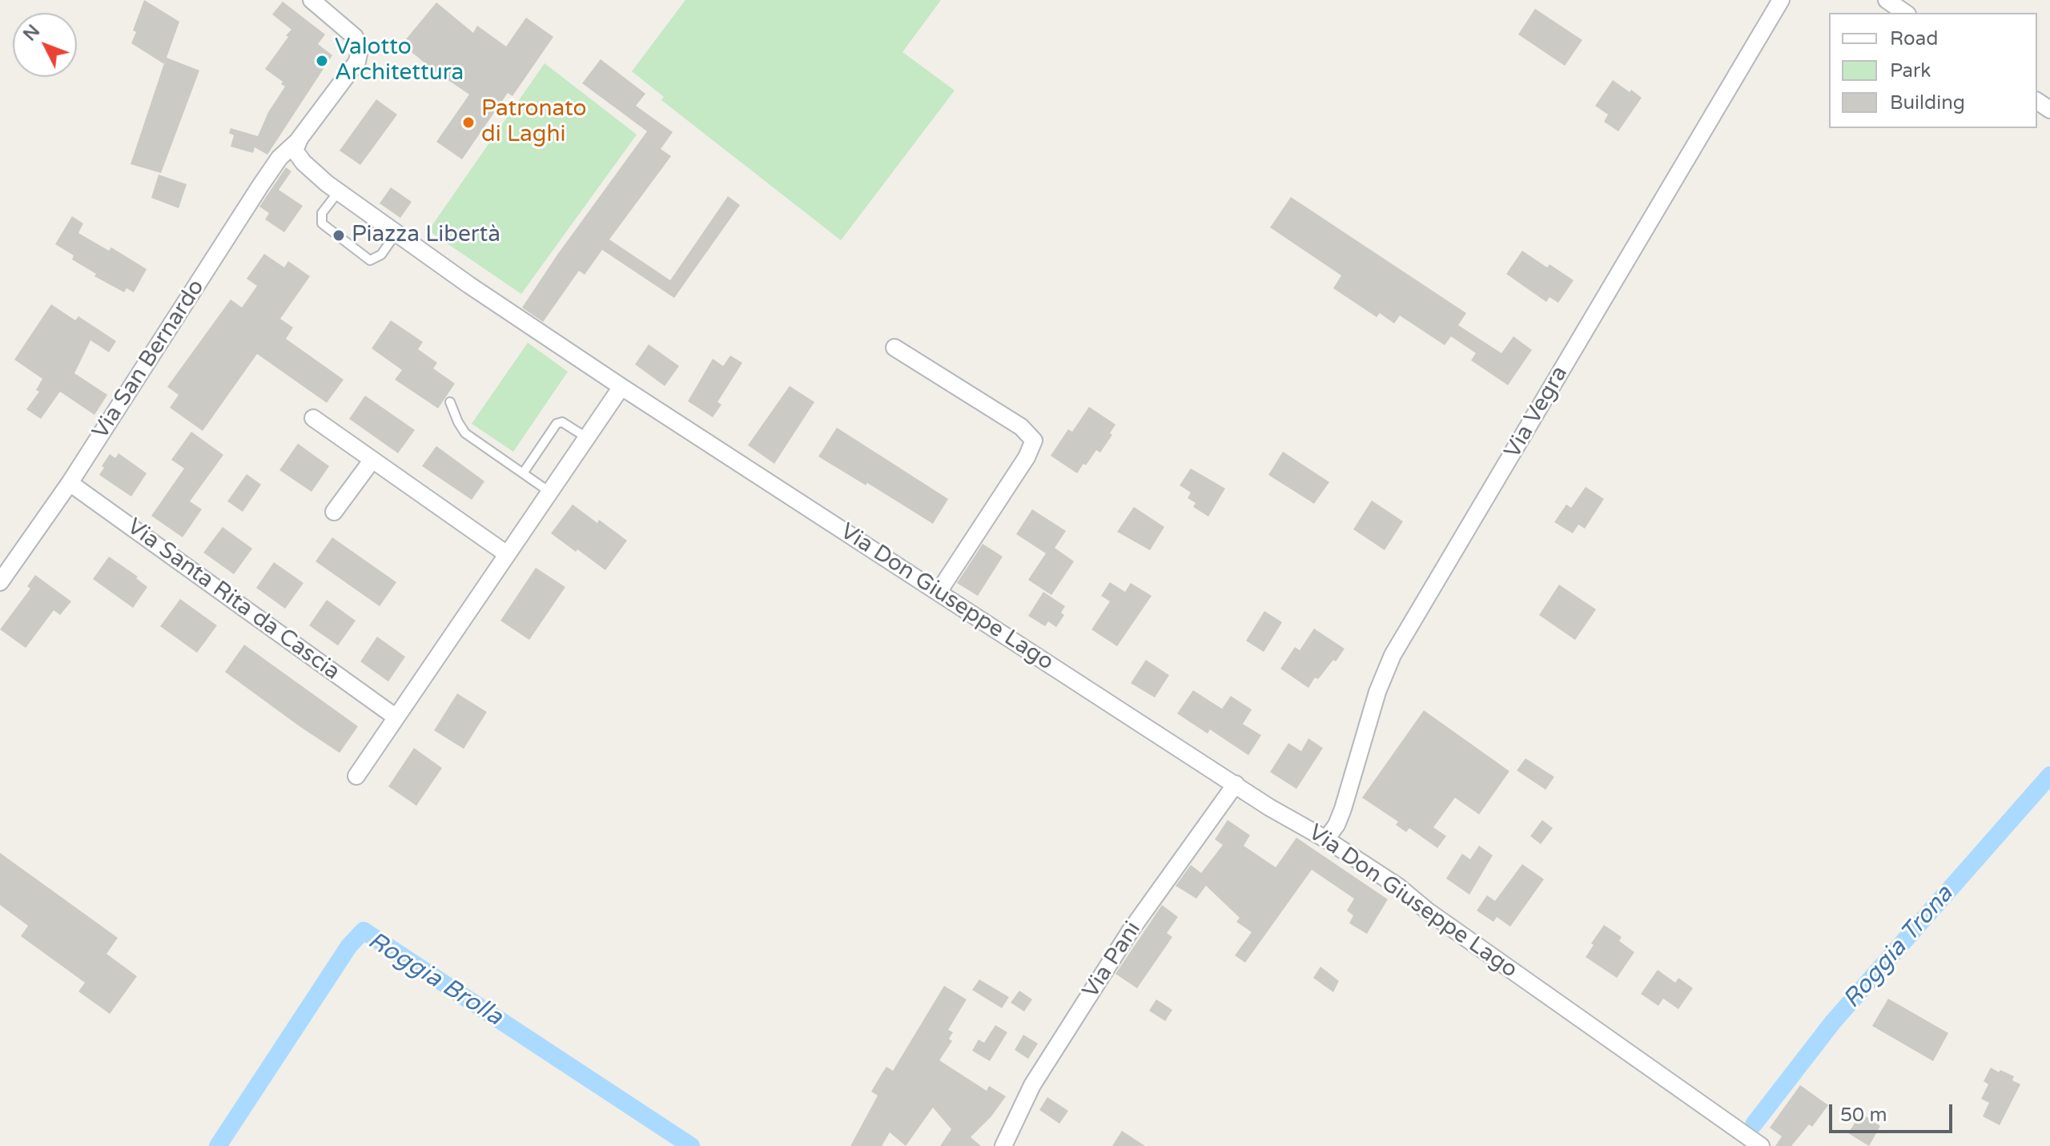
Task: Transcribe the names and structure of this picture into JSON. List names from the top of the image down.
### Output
{
  "streets": {
    "street": [
      "Via San Bernardo",
      "Via Vegra",
      "Via Don Giuseppe Lago",
      "Via Santa Rita da Cascia",
      "Via Pani"
    ]
  },
  "crossings": [
    ["Via San Bernardo", "Via Don Giuseppe Lago"],
    ["Via San Bernardo", "Via Santa Rita da Cascia"],
    ["Via Vegra", "Via Don Giuseppe Lago"],
    ["Via Don Giuseppe Lago", "Via Pani"]
  ],
  "water": ["Roggia Trona", "Roggia Brolla"],
  "places": ["Valotto Architettura", "Patronato di Laghi", "Piazza Libertà"],
  "legend": ["Road", "Park", "Building"],
  "scale_bar": "50 m",
  "north": "top left"
}
